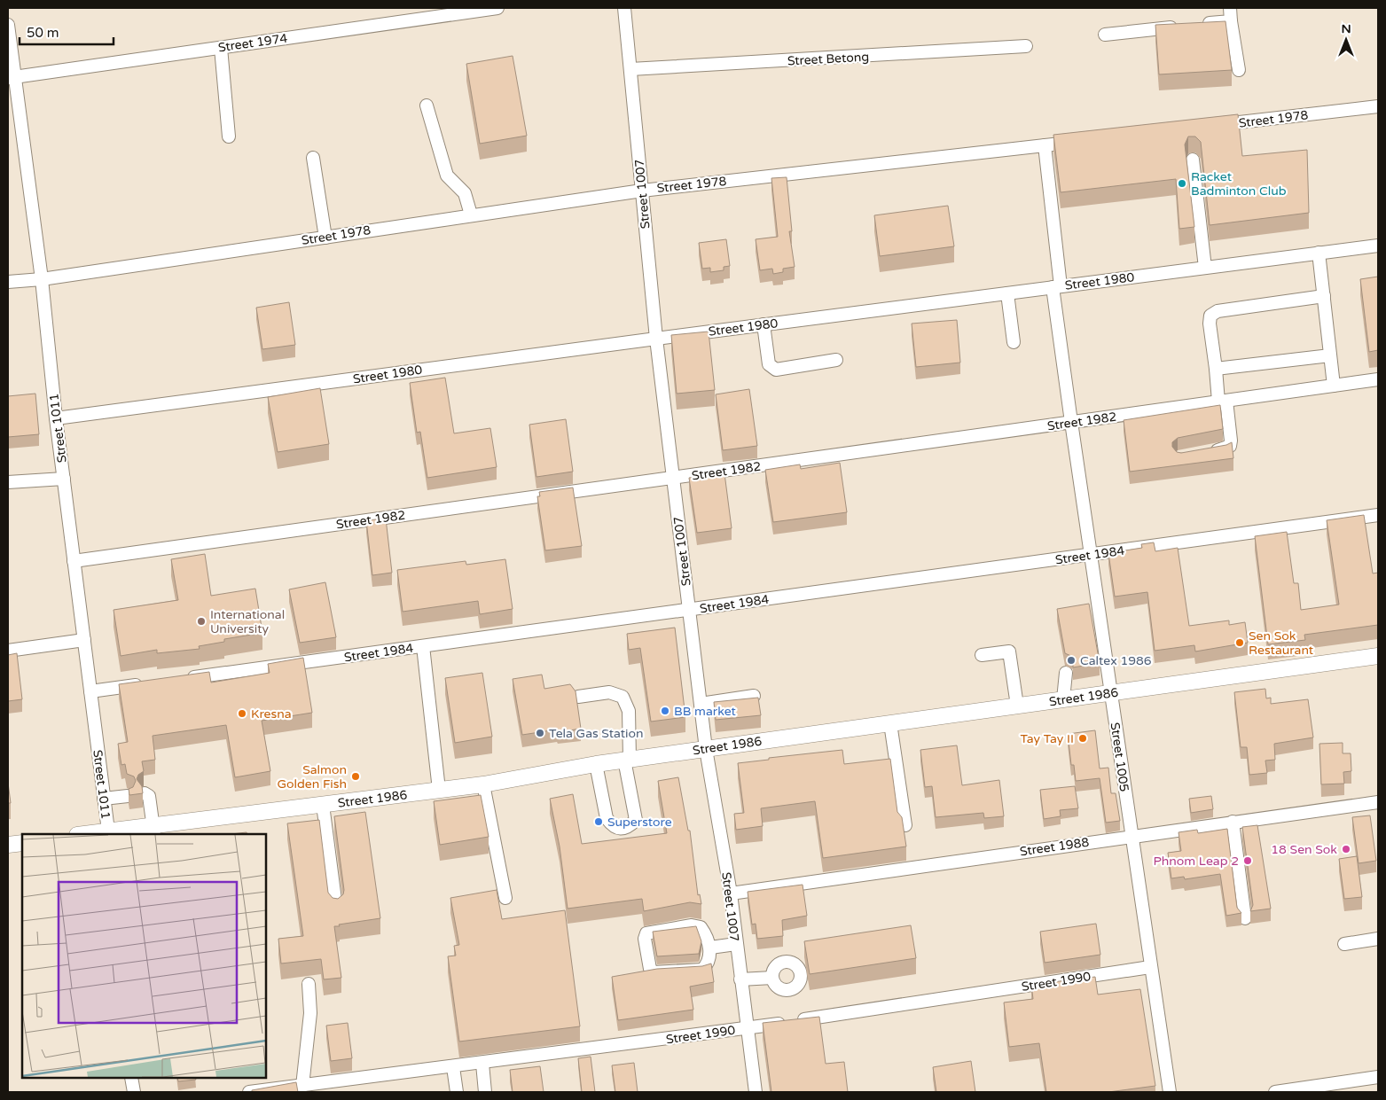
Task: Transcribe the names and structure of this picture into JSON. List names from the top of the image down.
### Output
{
  "streets": {
    "main road": ["Street 1986"],
    "street": [
      "Street 1974",
      "Street Betong",
      "Street 1978",
      "Street 1007",
      "Street 1980",
      "Street 1982",
      "Street 1011",
      "Street 1984",
      "Street 1005",
      "Street 1988",
      "Street 1990"
    ]
  },
  "crossings": [
    ["Street 1974", "Street 1011"],
    ["Street Betong", "Street 1007"],
    ["Street 1978", "Street 1007"],
    ["Street 1978", "Street 1011"],
    ["Street 1978", "Street 1005"],
    ["Street 1007", "Street 1980"],
    ["Street 1007", "Street 1982"],
    ["Street 1007", "Street 1984"],
    ["Street 1007", "Street 1986"],
    ["Street 1007", "Street 1988"],
    ["Street 1007", "Street 1990"],
    ["Street 1980", "Street 1011"],
    ["Street 1980", "Street 1005"],
    ["Street 1982", "Street 1011"],
    ["Street 1982", "Street 1005"],
    ["Street 1011", "Street 1986"],
    ["Street 1984", "Street 1005"],
    ["Street 1986", "Street 1005"],
    ["Street 1005", "Street 1988"],
    ["Street 1005", "Street 1990"]
  ],
  "places": [
    "Racket Badminton Club",
    "International University",
    "Sen Sok Restaurant",
    "Caltex 1986",
    "BB market",
    "Kresna",
    "Tela Gas Station",
    "Tay Tay II",
    "Salmon Golden Fish",
    "Superstore",
    "18 Sen Sok",
    "Phnom Leap 2"
  ],
  "scale_bar": "50 m",
  "north": "top"
}
